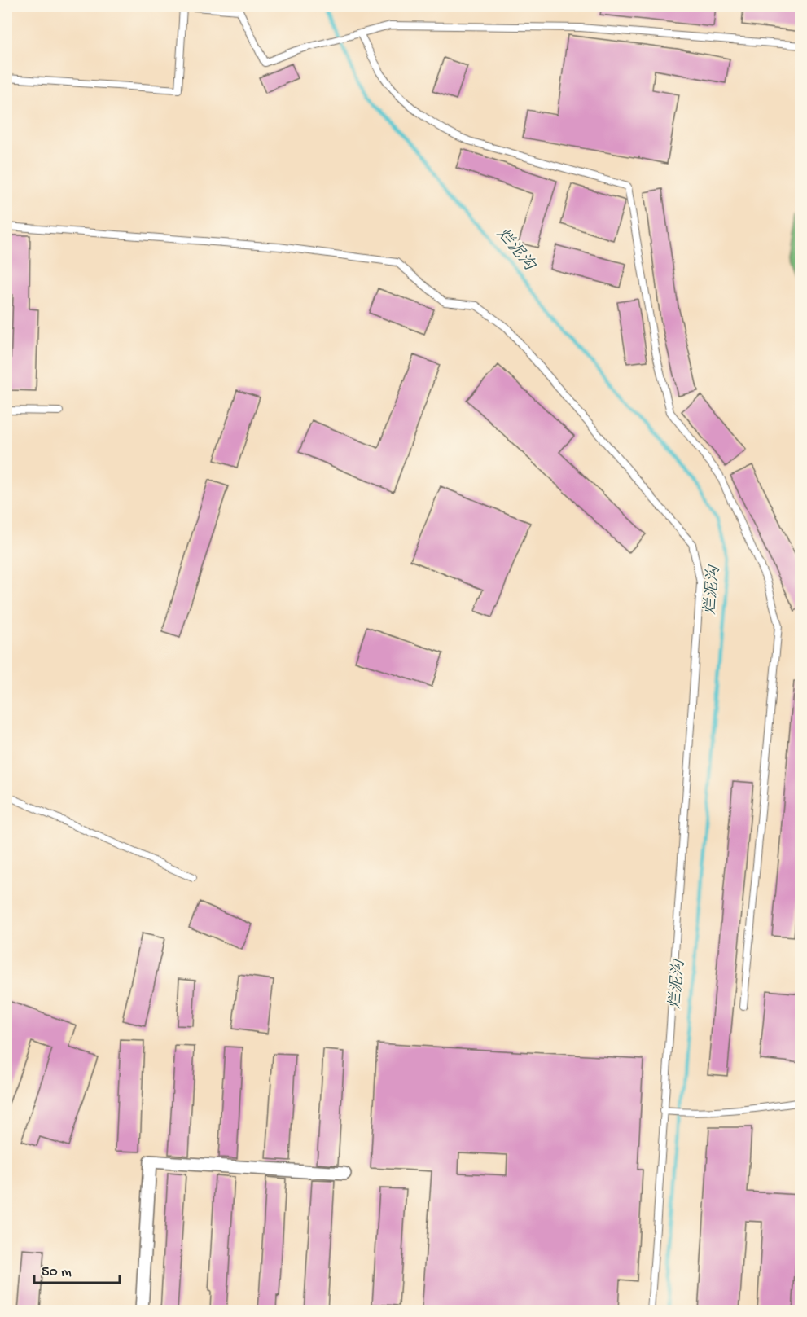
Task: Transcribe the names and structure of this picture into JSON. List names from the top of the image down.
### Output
{
  "water": ["烂泥沟"],
  "scale_bar": "50 m"
}
